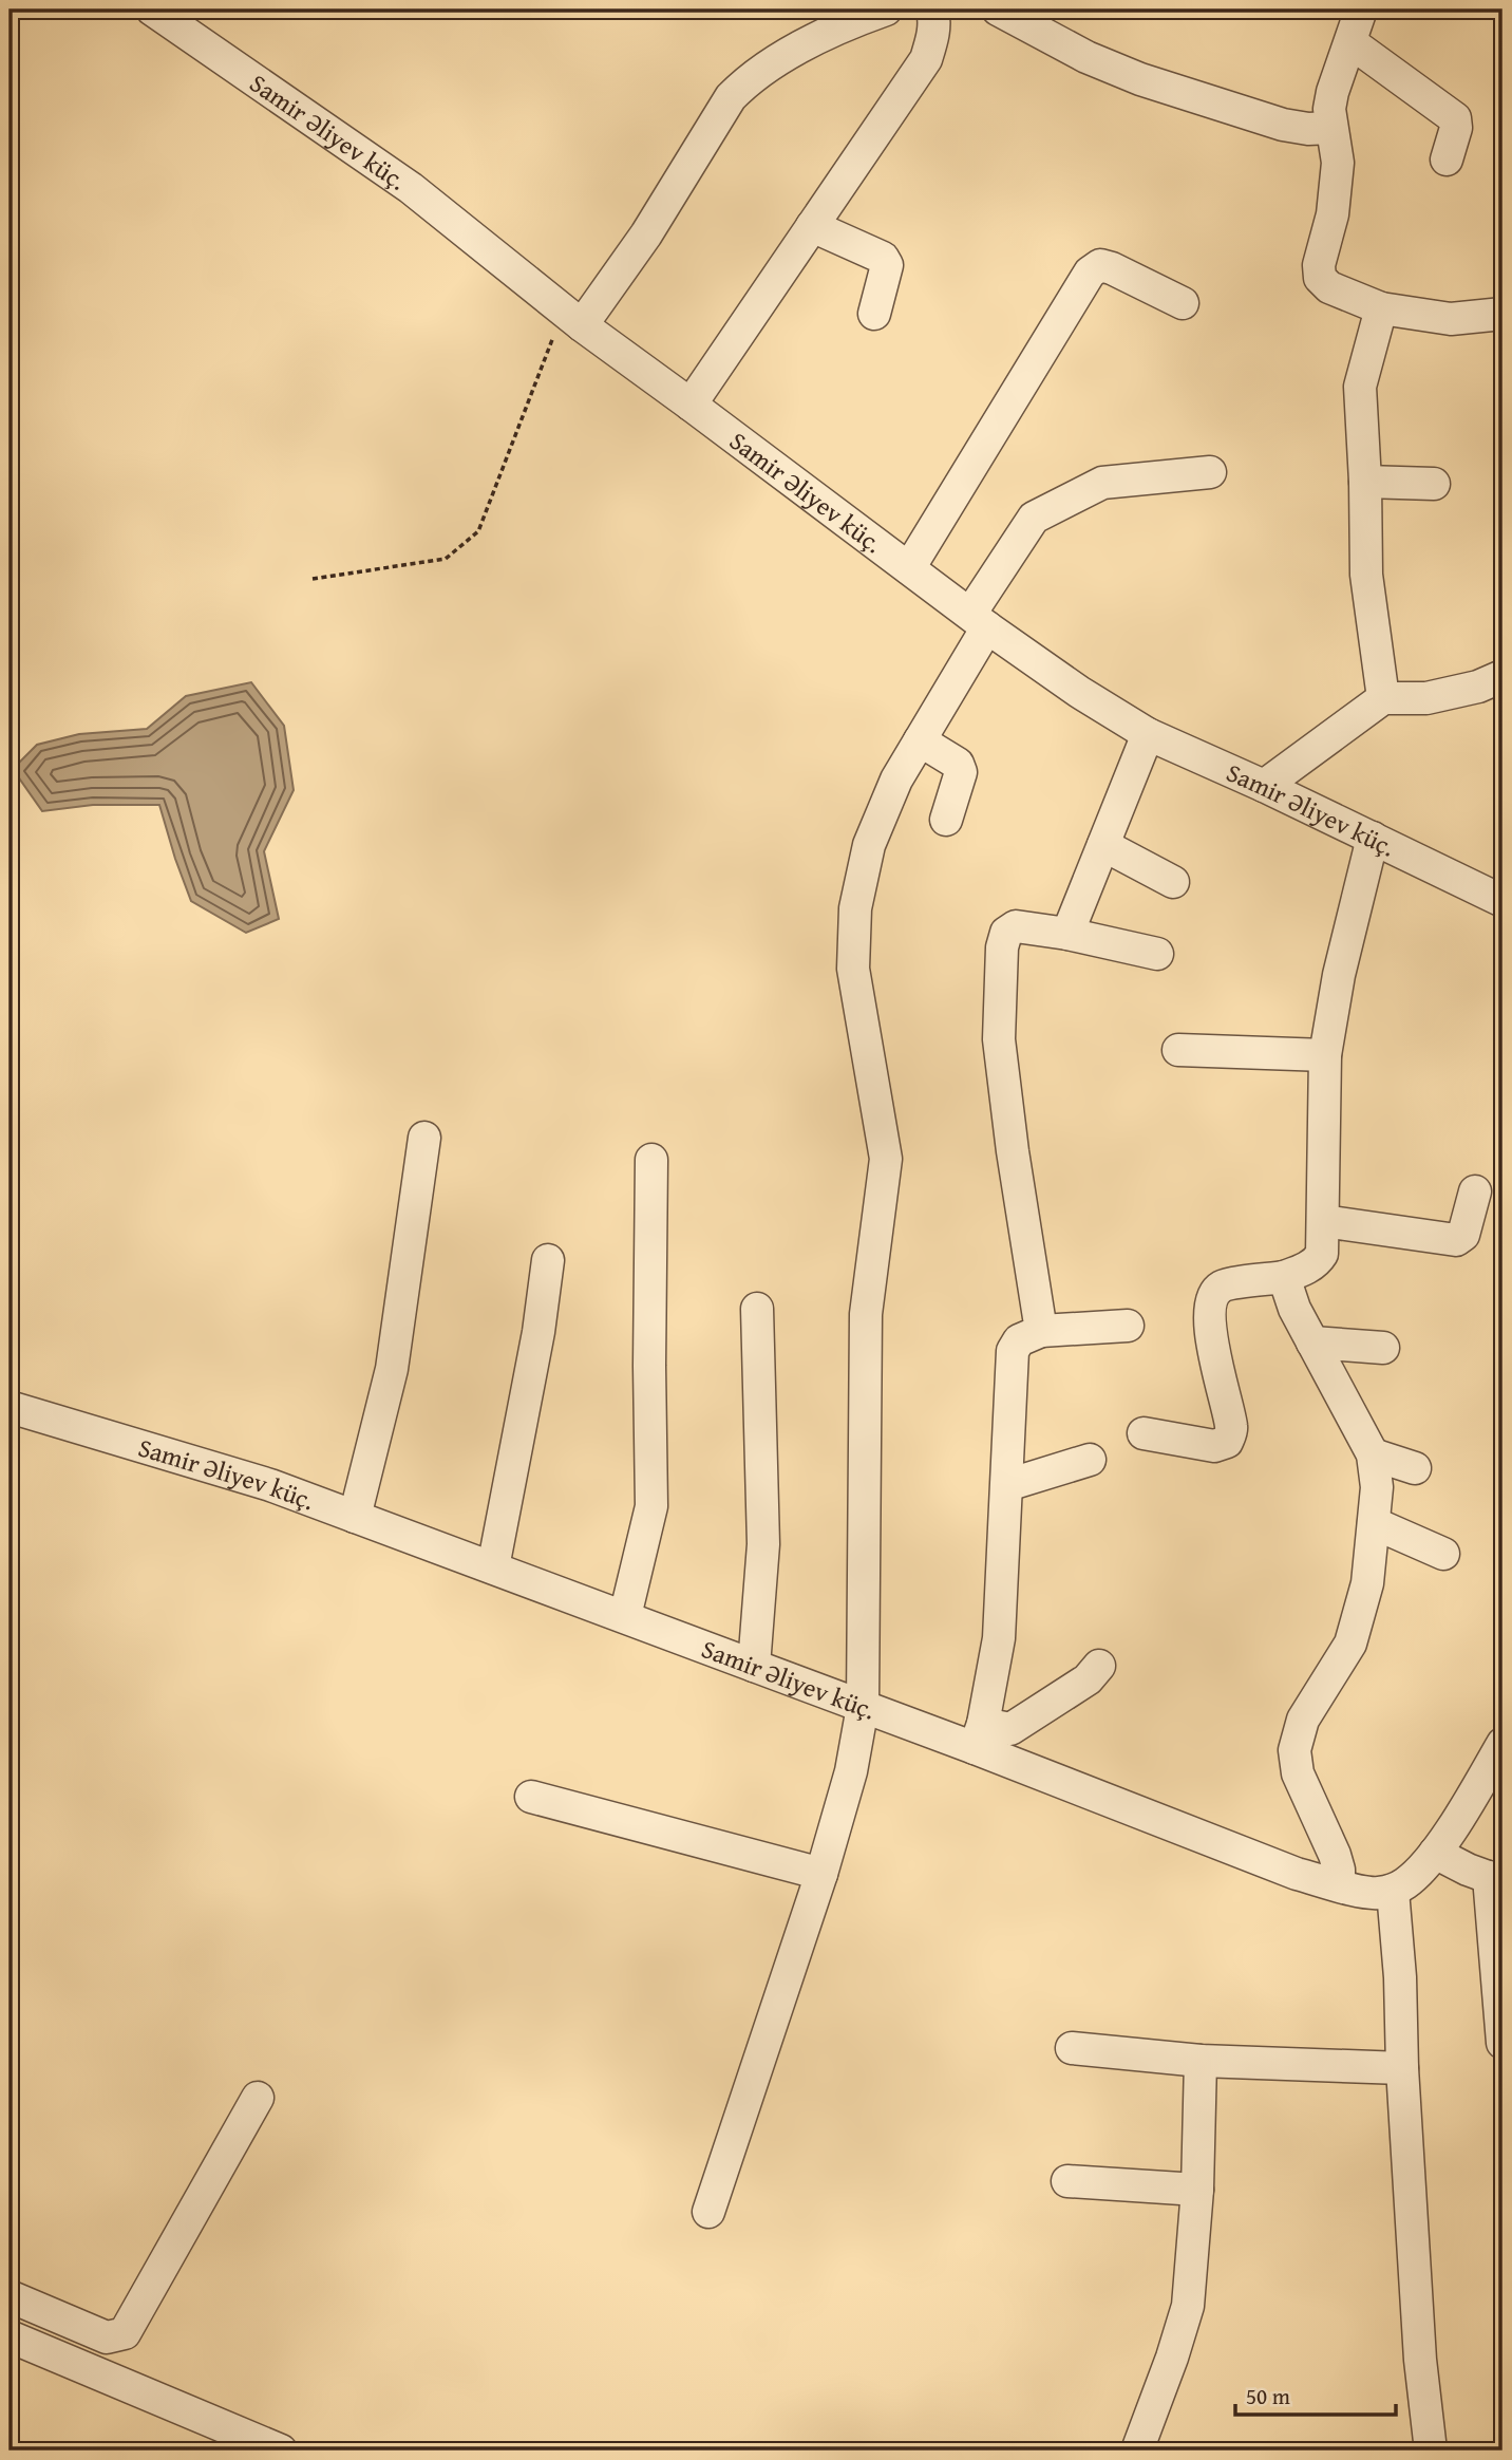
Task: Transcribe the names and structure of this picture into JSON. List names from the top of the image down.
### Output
{
  "streets": {
    "street": ["Samir Əliyev küç."]
  },
  "scale_bar": "50 m"
}
